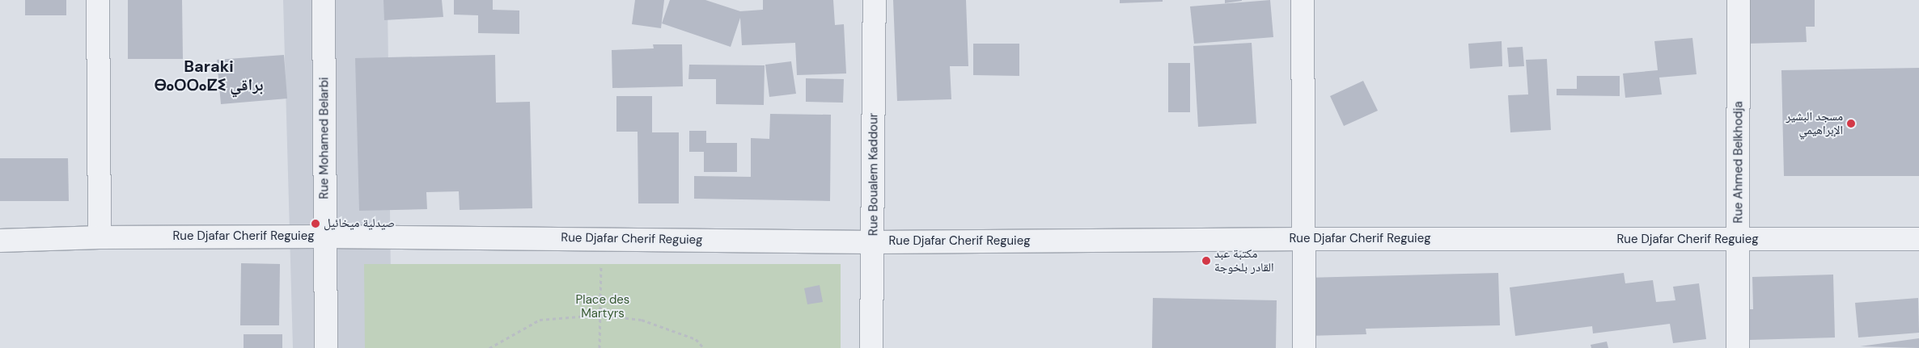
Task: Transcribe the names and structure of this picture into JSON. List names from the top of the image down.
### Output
{
  "streets": {
    "street": [
      "Rue Mohamed Belarbi",
      "Rue Ahmed Belkhodja",
      "Rue Boualem Kaddour",
      "Rue Djafar Cherif Reguieg"
    ]
  },
  "crossings": [
    ["Rue Mohamed Belarbi", "Rue Djafar Cherif Reguieg"],
    ["Rue Ahmed Belkhodja", "Rue Djafar Cherif Reguieg"],
    ["Rue Boualem Kaddour", "Rue Djafar Cherif Reguieg"]
  ],
  "districts": ["Baraki ⴱⴰⵔⵔⴰⵇⵉ براقي"],
  "parks": ["Place des Martyrs"],
  "places": ["مسجد البشير الإبراهيمي", "صيدلية ميخائيل", "مكتبة عبد القادر بلخوجة"]
}
